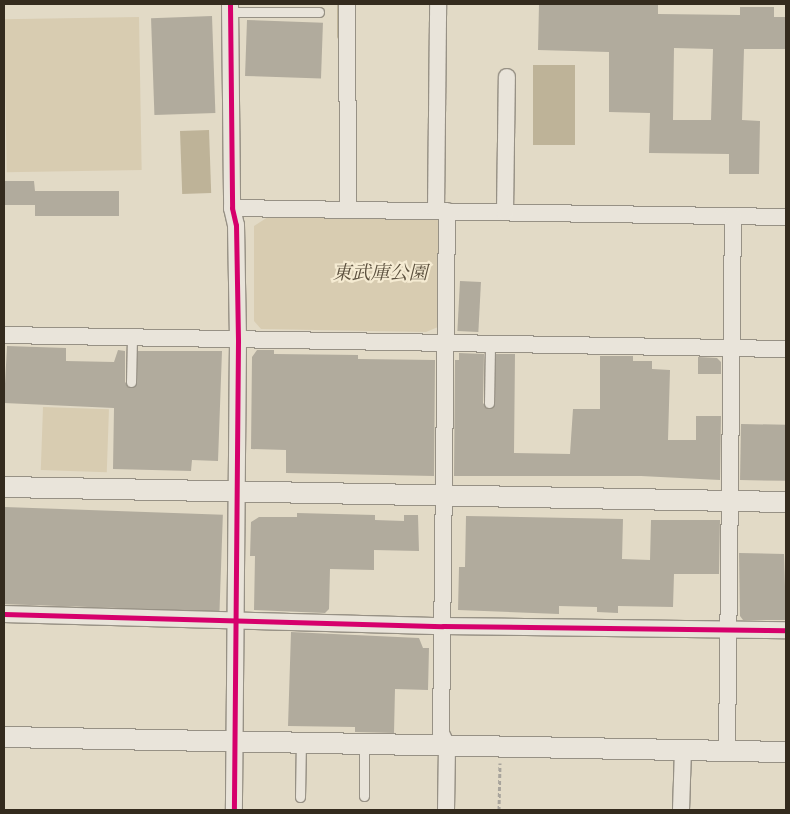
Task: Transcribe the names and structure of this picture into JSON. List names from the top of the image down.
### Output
{
  "parks": ["東武庫公園"]
}
